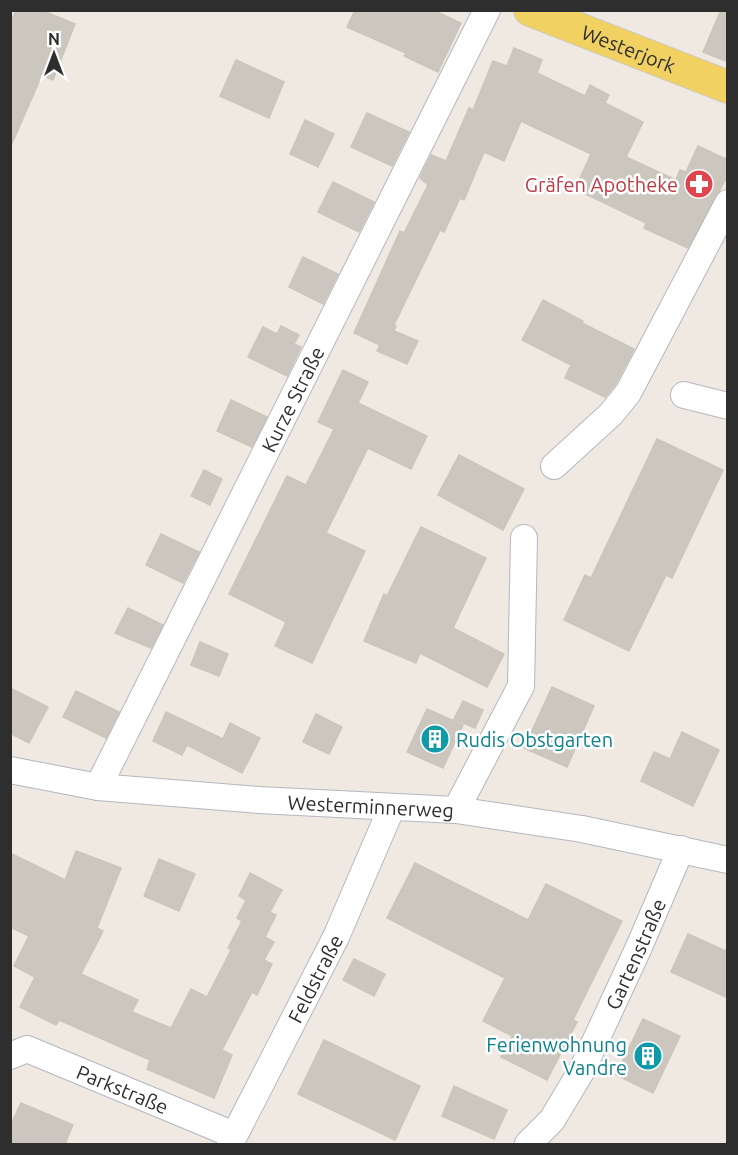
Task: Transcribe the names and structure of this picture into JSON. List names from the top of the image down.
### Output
{
  "streets": {
    "main road": ["Westerjork"],
    "street": [
      "Kurze Straße",
      "Westerminnerweg",
      "Gartenstraße",
      "Feldstraße",
      "Parkstraße"
    ]
  },
  "crossings": [
    ["Kurze Straße", "Westerminnerweg"],
    ["Westerminnerweg", "Gartenstraße"],
    ["Westerminnerweg", "Feldstraße"],
    ["Feldstraße", "Parkstraße"]
  ],
  "places": {
    "pharmacy": ["Gräfen Apotheke"],
    "building": ["Rudis Obstgarten", "Ferienwohnung Vandre"]
  },
  "north": "top"
}
